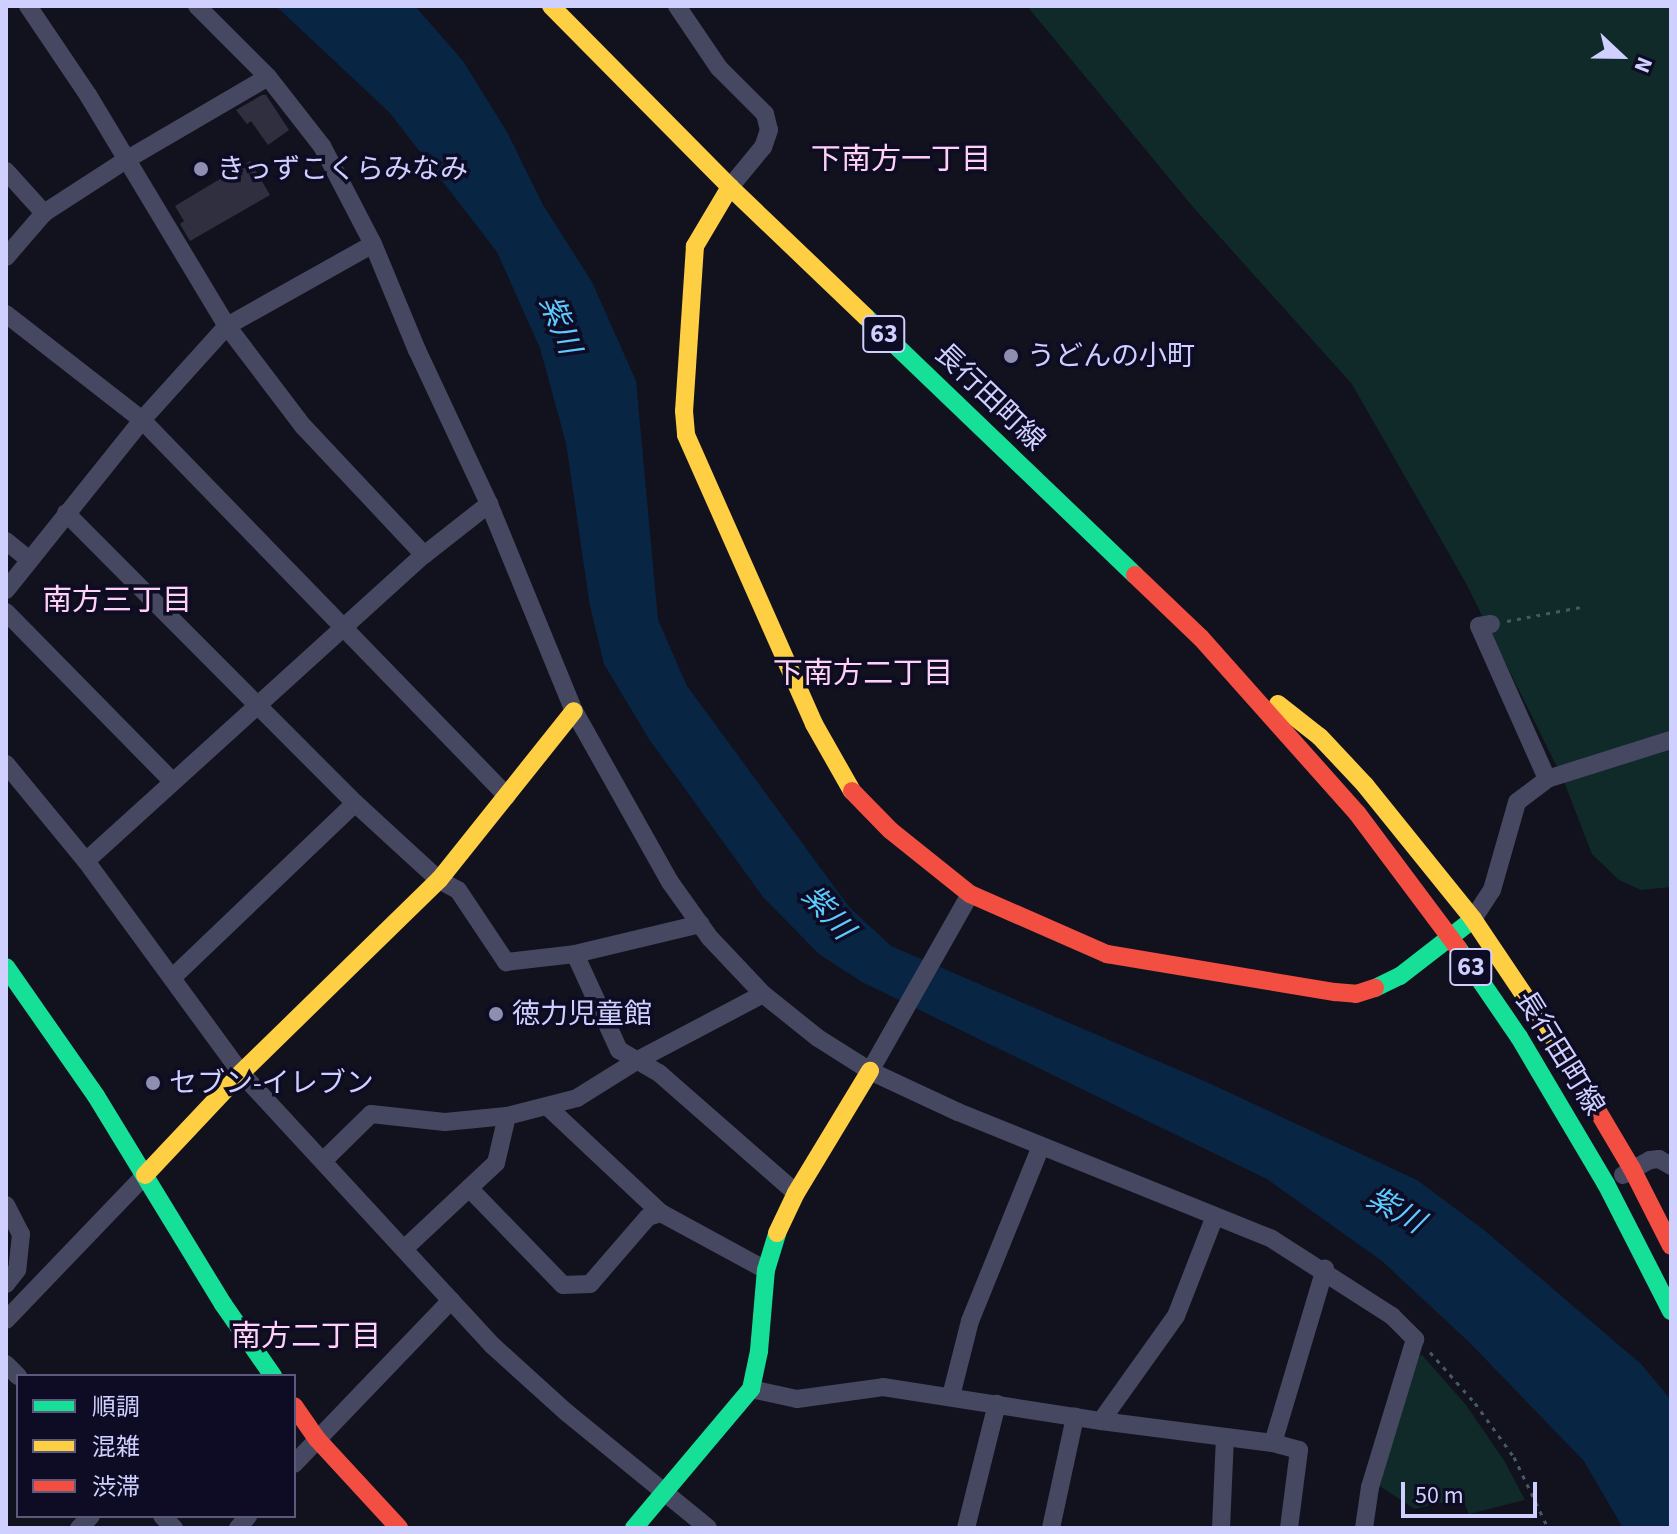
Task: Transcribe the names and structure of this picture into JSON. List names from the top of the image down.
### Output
{
  "streets": {
    "street": ["63", "長行田町線"]
  },
  "districts": [
    "下南方一丁目",
    "南方三丁目",
    "下南方二丁目",
    "南方二丁目"
  ],
  "water": ["紫川"],
  "places": [
    "きっずこくらみなみ",
    "うどんの小町",
    "徳力児童館",
    "セブン-イレブン"
  ],
  "legend": ["順調", "混雑", "渋滞"],
  "scale_bar": "50 m",
  "north": "right"
}
